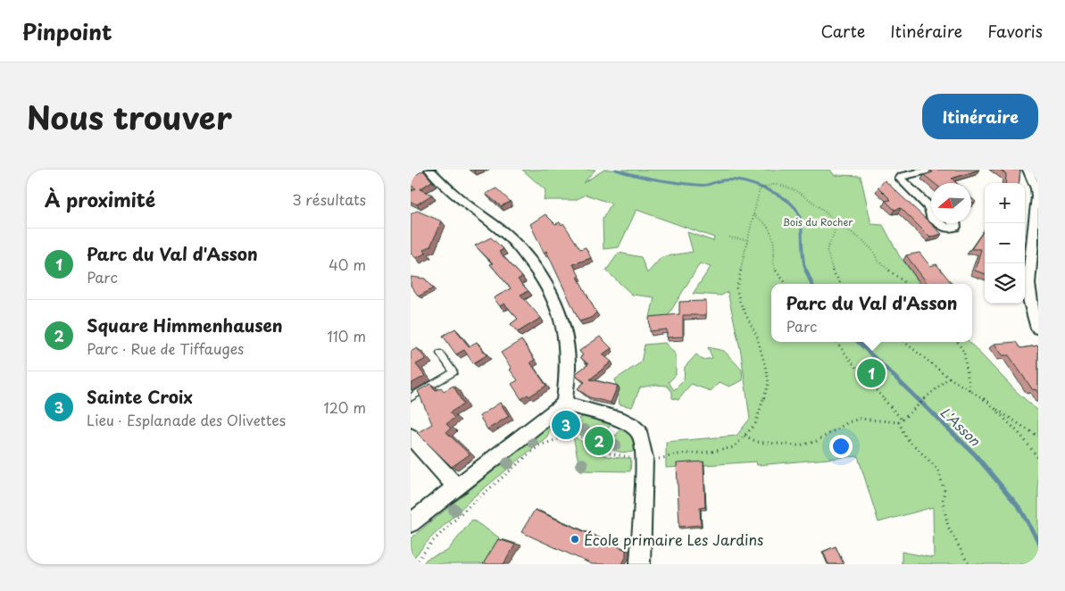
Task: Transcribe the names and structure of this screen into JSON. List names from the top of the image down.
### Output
{
  "water": ["L'Asson"],
  "parks": ["Bois du Rocher"],
  "places": ["École primaire Les Jardins"],
  "north": "left",
  "page": {
    "header": "Pinpoint",
    "nav": ["Carte", "Itinéraire", "Favoris"],
    "title": "Nous trouver",
    "buttons": "Itinéraire",
    "heading": ["À proximité", "3 résultats"],
    "map_buttons": ["+", "−"],
    "list": [
      {
        "mark": "1",
        "name": "Parc du Val d'Asson",
        "note": "Parc",
        "value": "40 m"
      },
      {
        "mark": "2",
        "name": "Square Himmenhausen",
        "note": "Parc · Rue de Tiffauges",
        "value": "110 m"
      },
      {
        "mark": "3",
        "name": "Sainte Croix",
        "note": "Lieu · Esplanade des Olivettes",
        "value": "120 m"
      }
    ],
    "popup": ["Parc du Val d'Asson", "Parc"],
    "pins": ["1", "3", "2"]
  }
}
